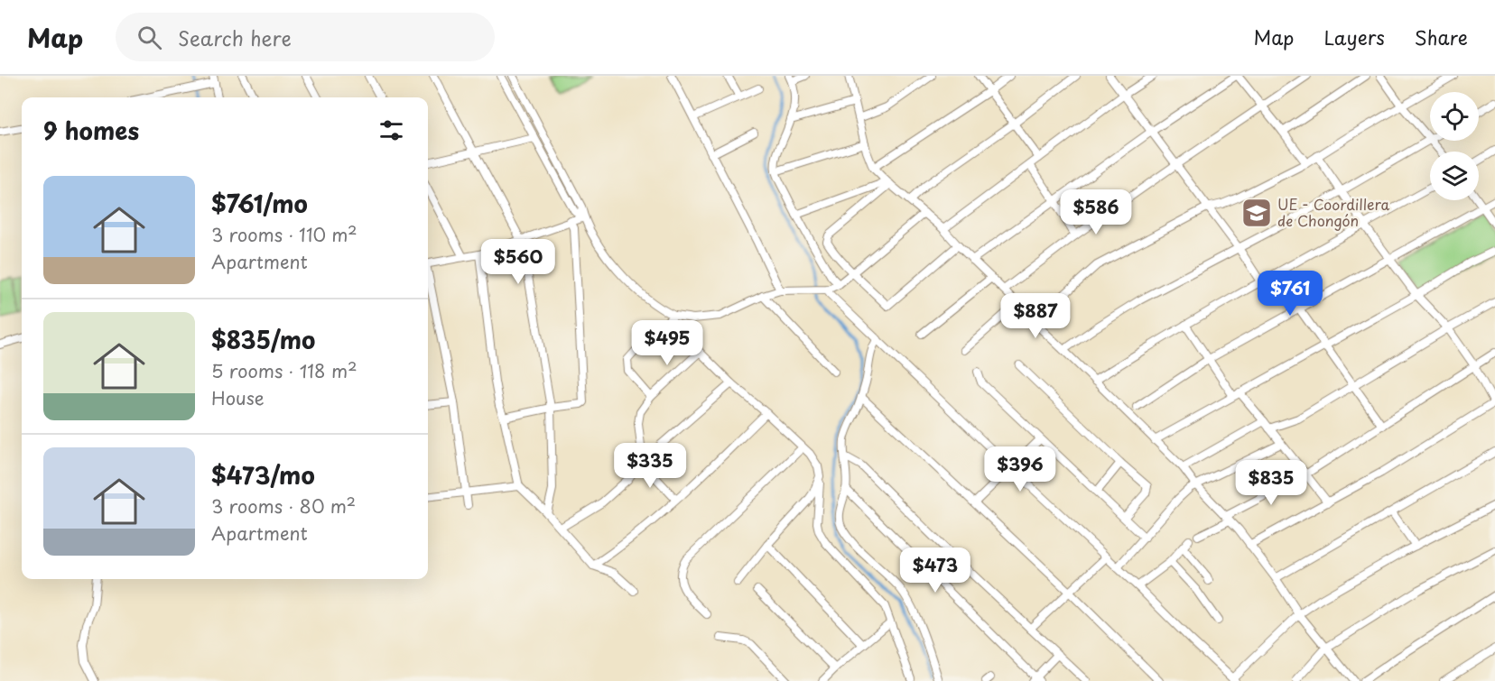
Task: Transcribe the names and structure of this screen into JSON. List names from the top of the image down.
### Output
{
  "places": {
    "school or university": ["UE - Coordillera de Chongón"]
  },
  "page": {
    "header": "Map",
    "search": "Search here",
    "nav": ["Map", "Layers", "Share"],
    "heading": "9 homes",
    "list": [
      {
        "name": "$761/mo",
        "note": "3 rooms · 110 m² · Apartment"
      },
      {
        "name": "$835/mo",
        "note": "5 rooms · 118 m² · House"
      },
      {
        "name": "$473/mo",
        "note": "3 rooms · 80 m² · Apartment"
      }
    ],
    "price": [
      "$586",
      "$560",
      "$761",
      "$887",
      "$495",
      "$335",
      "$396",
      "$835",
      "$473"
    ]
  }
}
